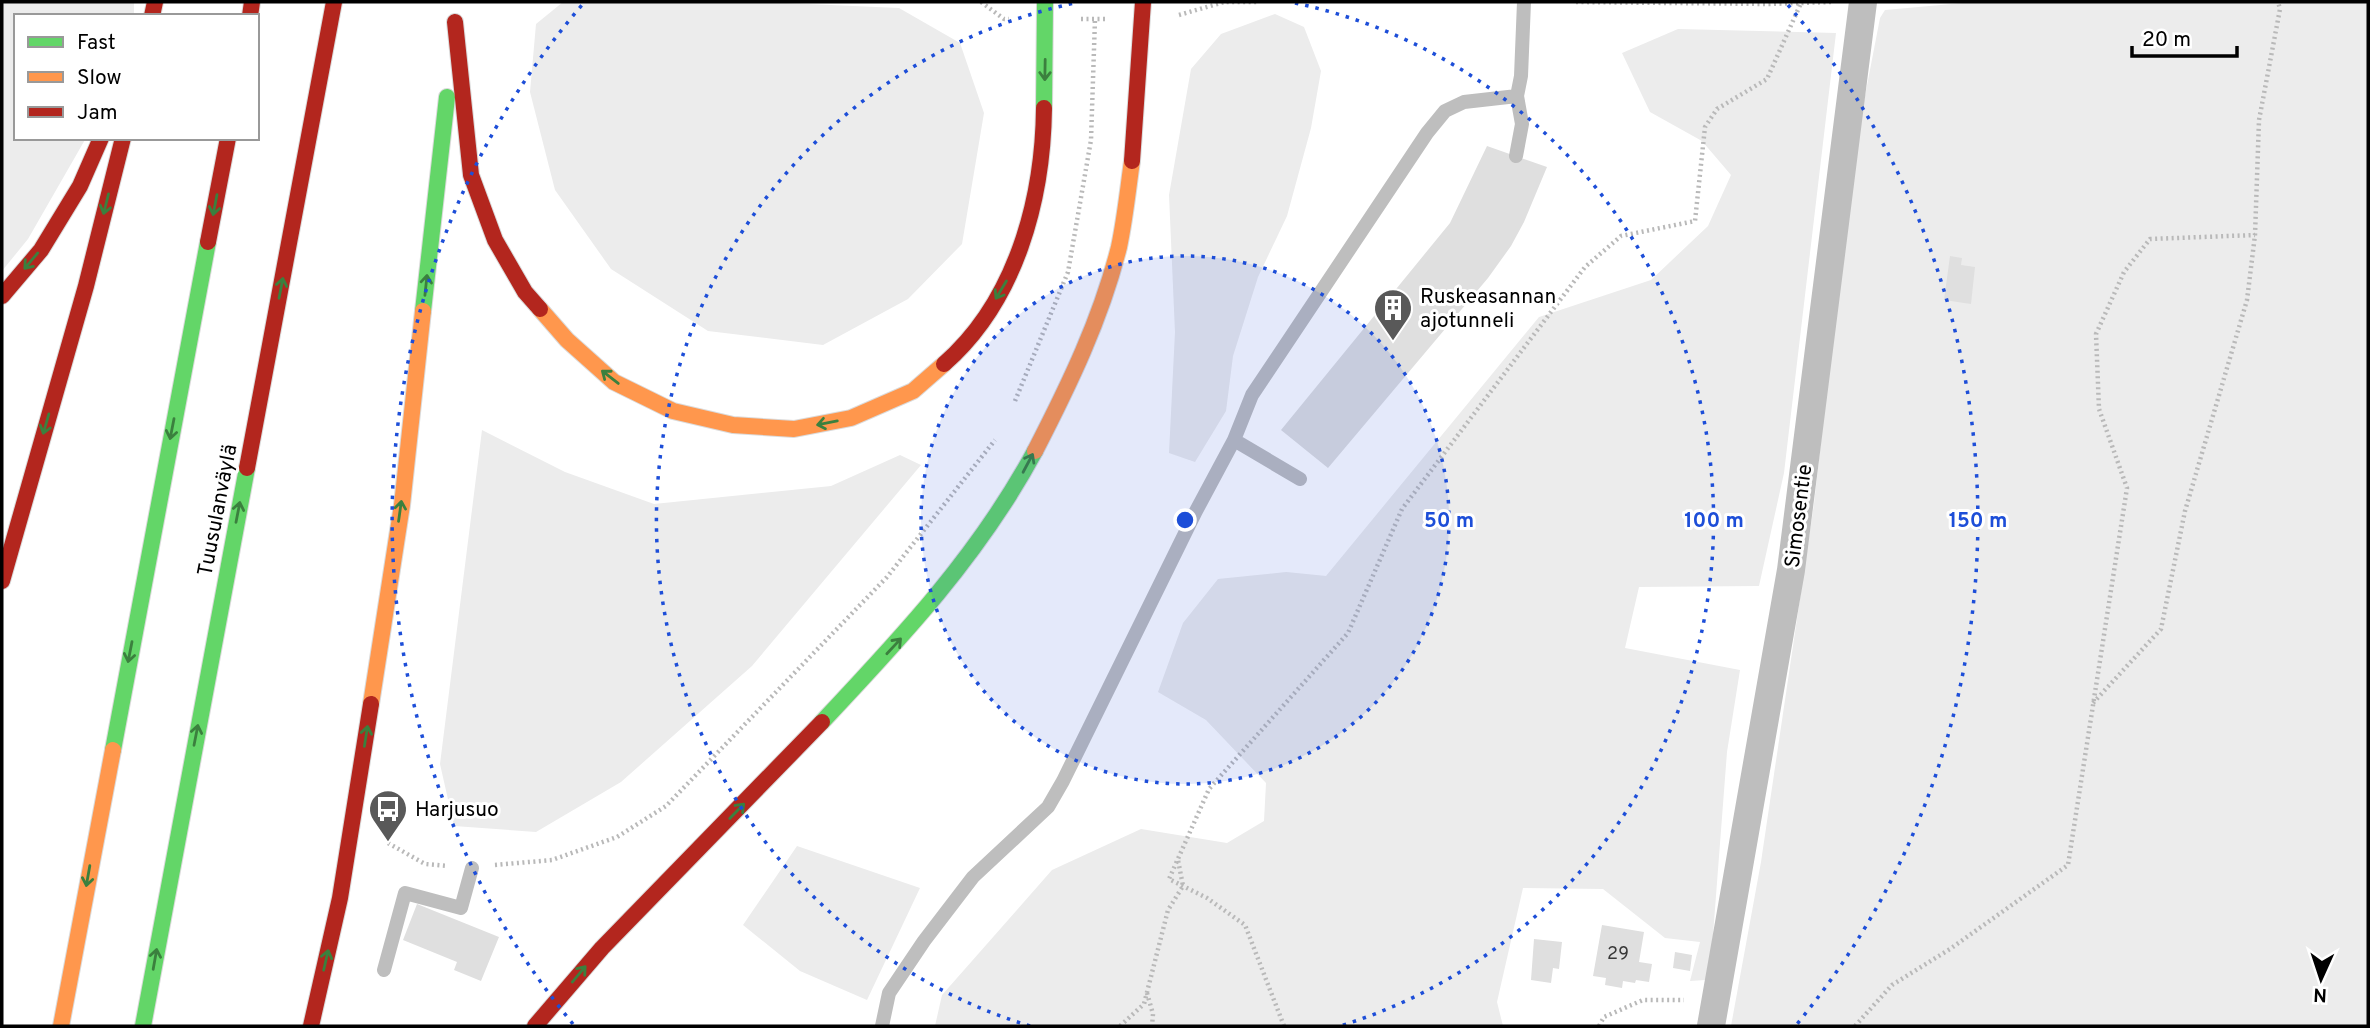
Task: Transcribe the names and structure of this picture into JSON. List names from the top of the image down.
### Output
{
  "streets": {
    "highway": ["Tuusulanväylä"],
    "street": ["Simosentie"]
  },
  "places": {
    "building": ["Ruskeasannan ajotunneli"],
    "bus stop": ["Harjusuo"]
  },
  "house_numbers": ["29"],
  "legend": ["Fast", "Slow", "Jam"],
  "scale_bar": "20 m",
  "north": "bottom",
  "rings": ["50 m", "100 m", "150 m"]
}
